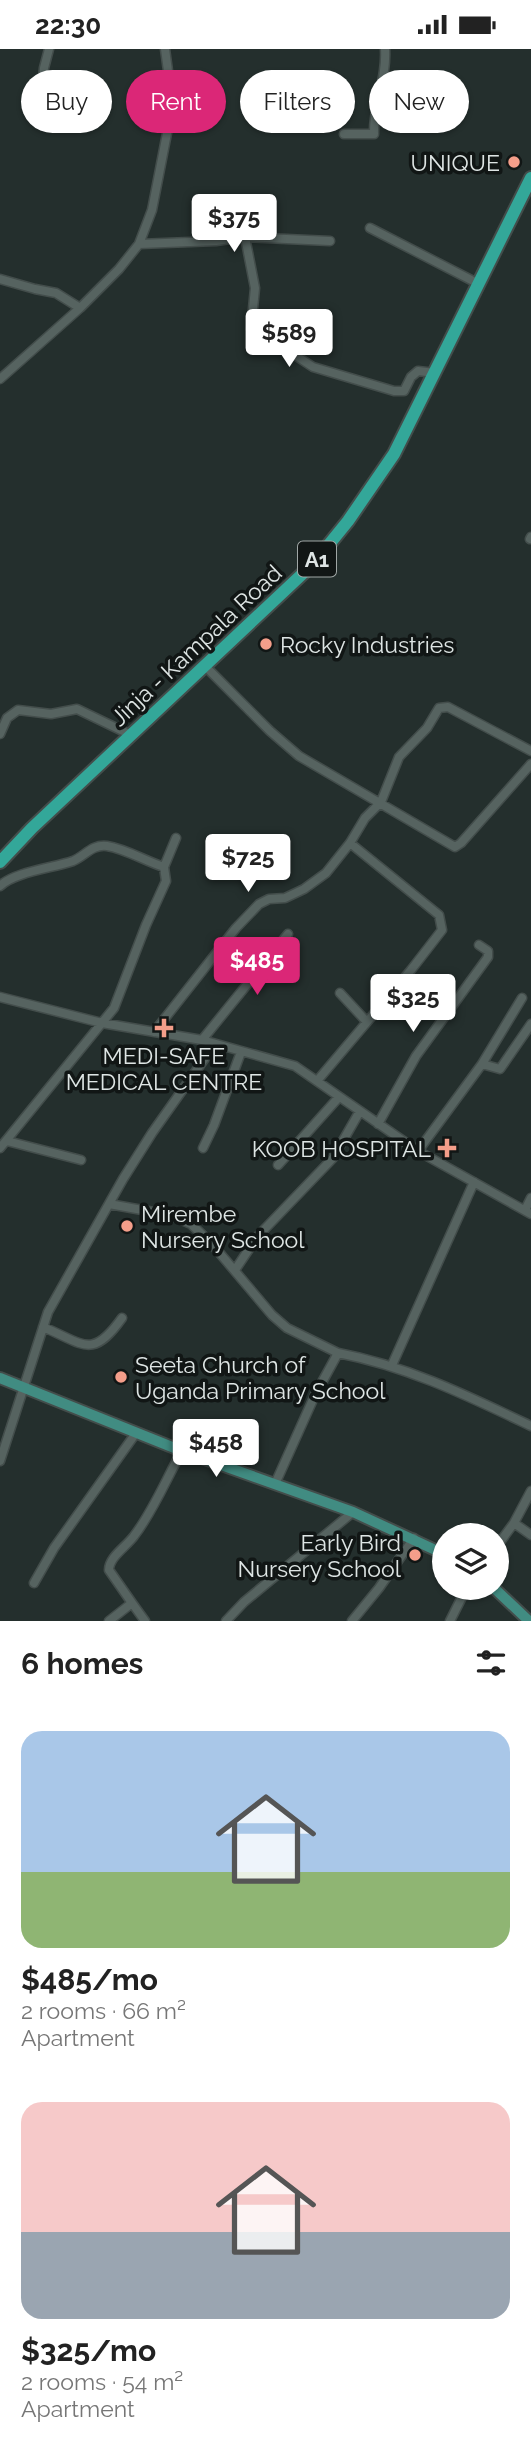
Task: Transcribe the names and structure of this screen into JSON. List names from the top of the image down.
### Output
{
  "streets": {
    "highway": ["A1", "Jinja - Kampala Road"]
  },
  "places": {
    "other": [
      "UNIQUE",
      "Rocky Industries",
      "Mirembe Nursery School",
      "Seeta Church of Uganda Primary School",
      "Early Bird Nursery School"
    ],
    "health": ["MEDI-SAFE MEDICAL CENTRE", "KOOB HOSPITAL"]
  },
  "page": {
    "status": "22:30",
    "chip": [
      "Buy",
      "Rent",
      "Filters",
      "New"
    ],
    "price": [
      "$375",
      "$589",
      "$725",
      "$485",
      "$325",
      "$458"
    ],
    "heading": "6 homes",
    "list": [
      {
        "name": "$485/mo",
        "note": "2 rooms · 66 m² · Apartment"
      },
      {
        "name": "$325/mo",
        "note": "2 rooms · 54 m² · Apartment"
      }
    ]
  }
}
